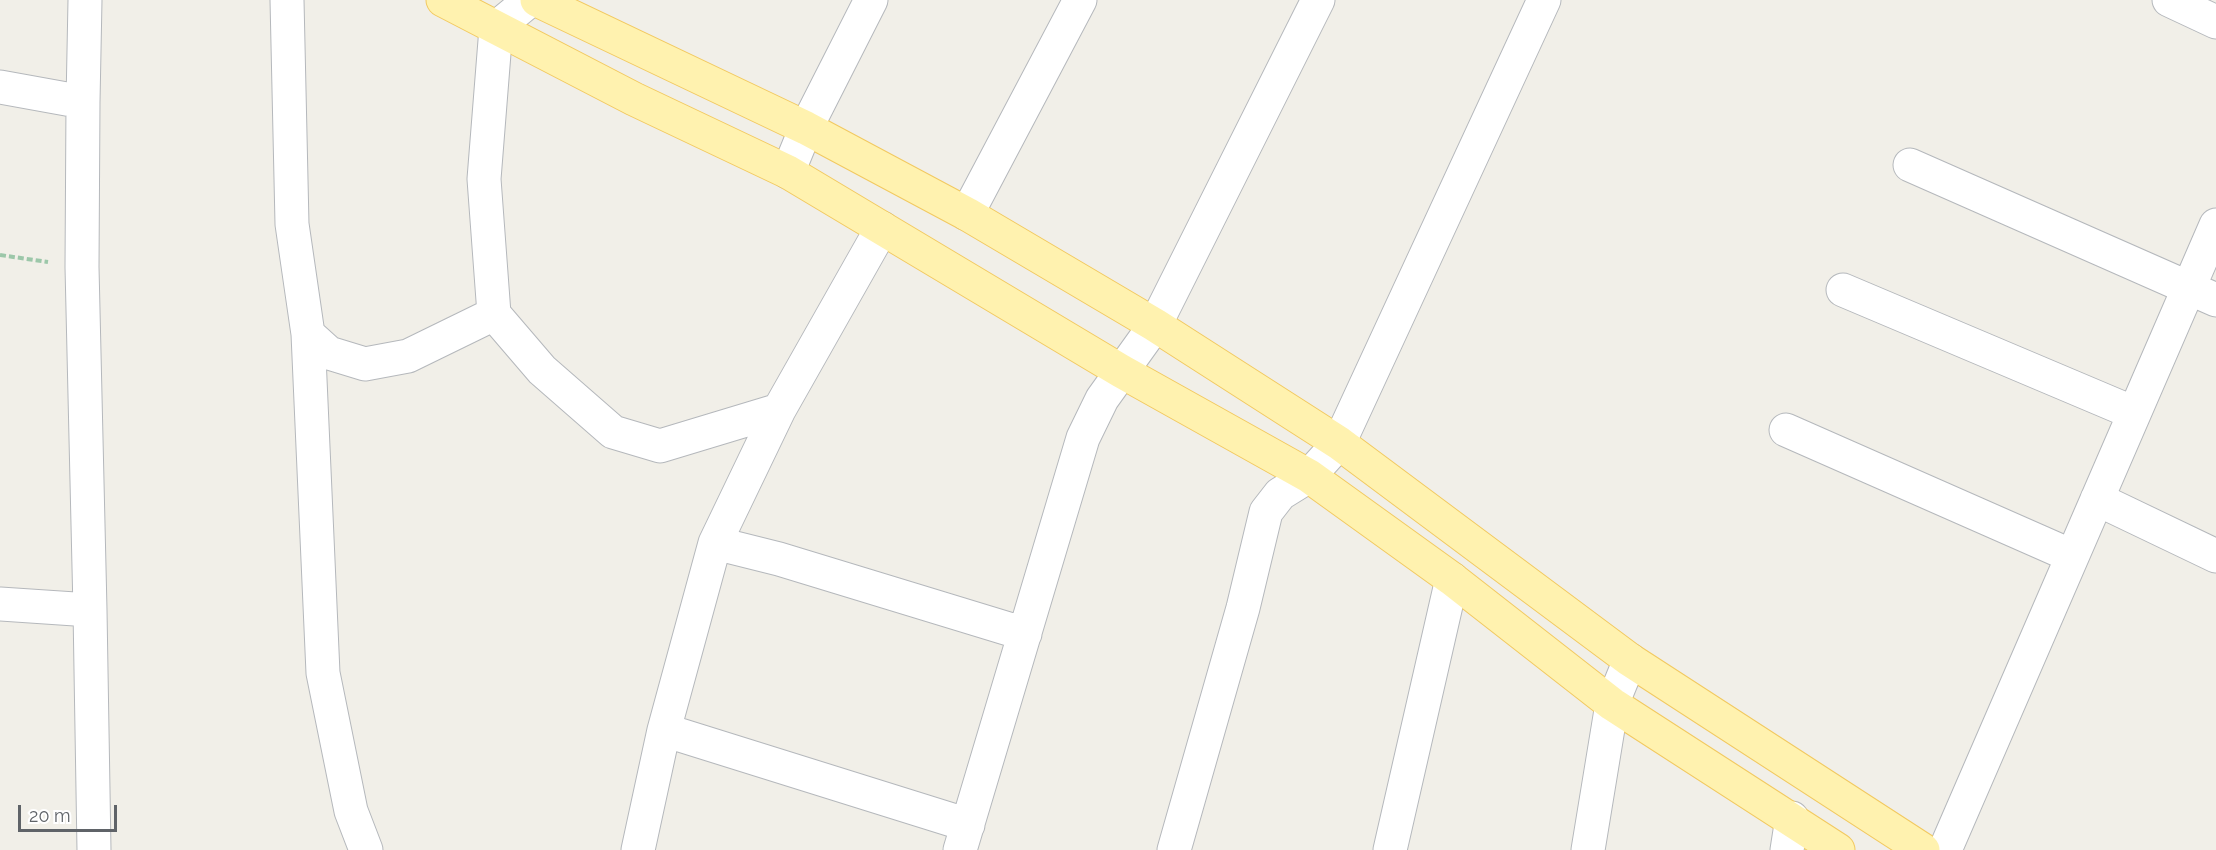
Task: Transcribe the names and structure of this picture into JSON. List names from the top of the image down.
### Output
{
  "scale_bar": "20 m"
}
